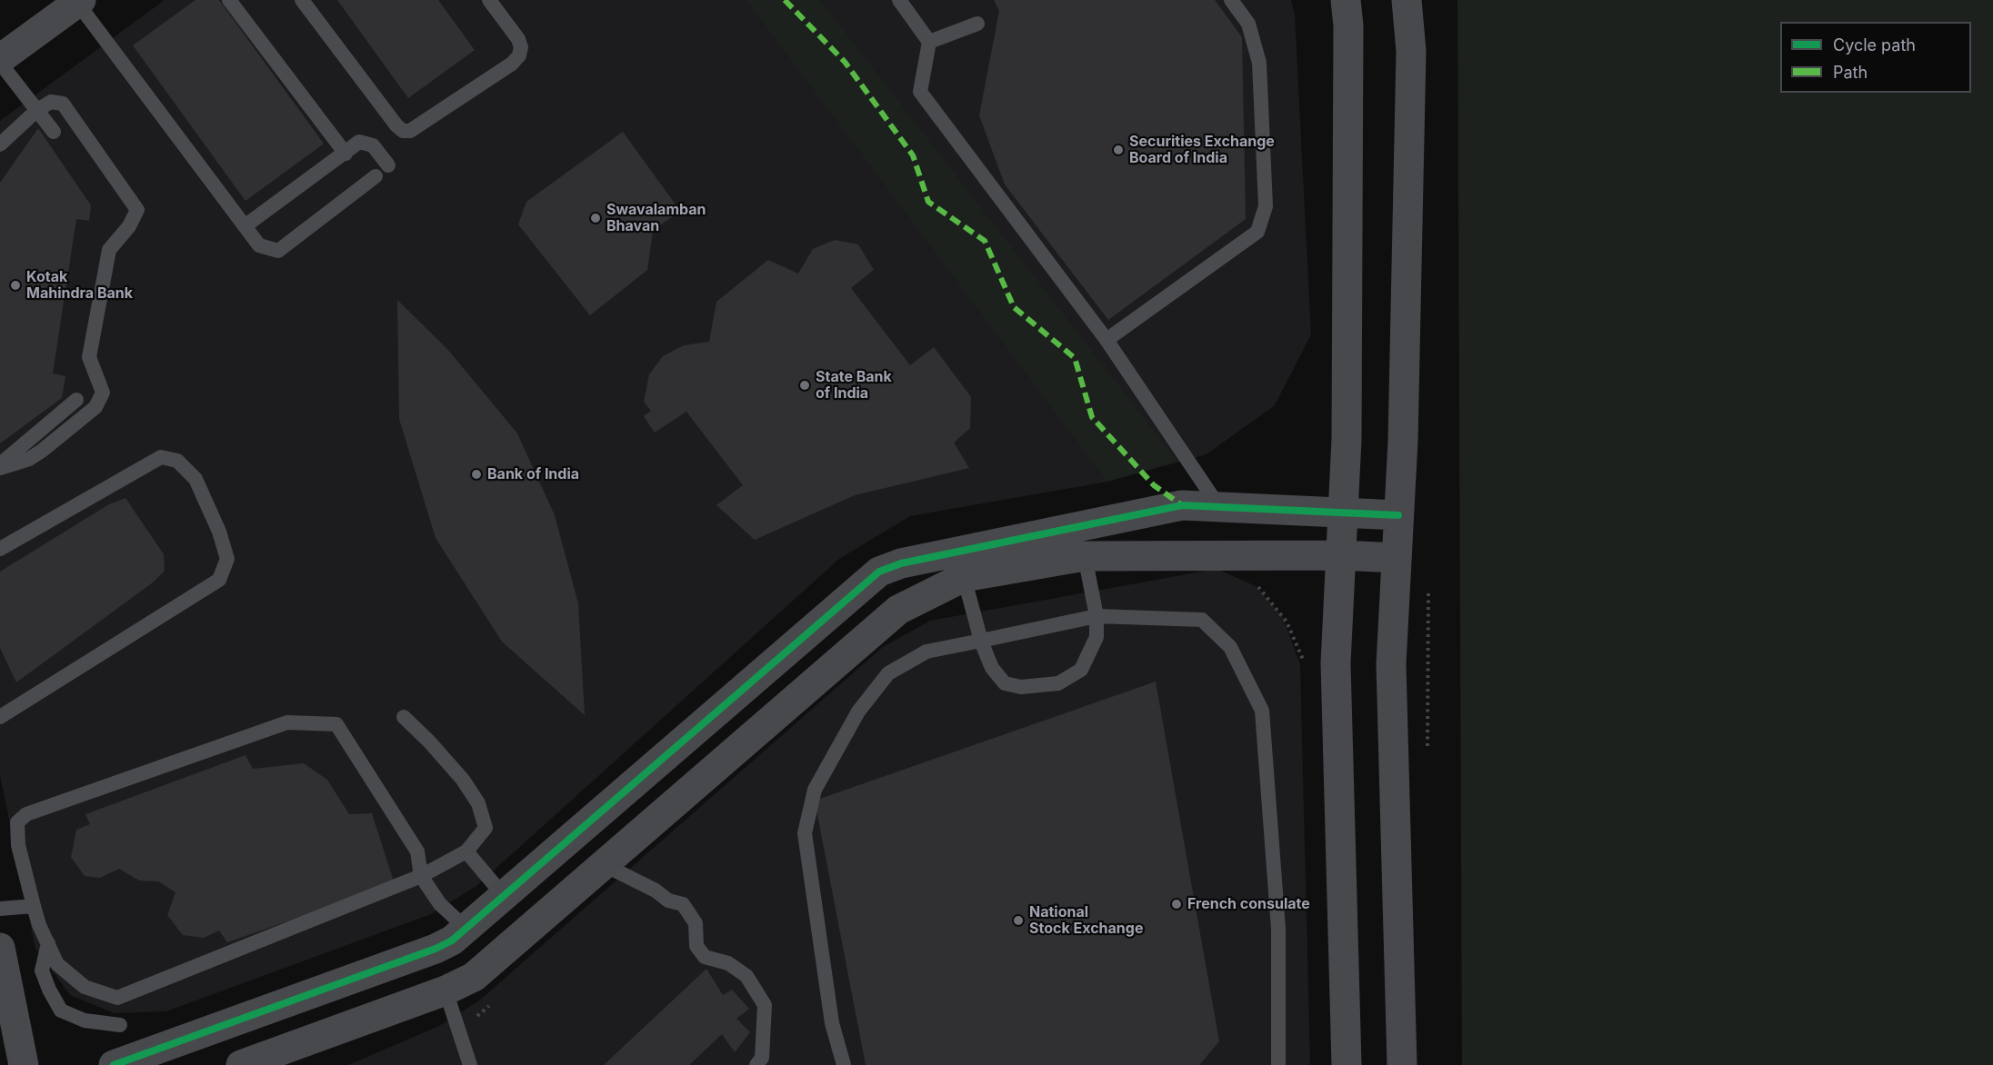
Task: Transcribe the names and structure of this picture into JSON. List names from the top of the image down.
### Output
{
  "places": [
    "Securities Exchange Board of India",
    "Swavalamban Bhavan",
    "Kotak Mahindra Bank",
    "State Bank of India",
    "Bank of India",
    "French consulate",
    "National Stock Exchange"
  ],
  "legend": ["Cycle path", "Path"]
}
